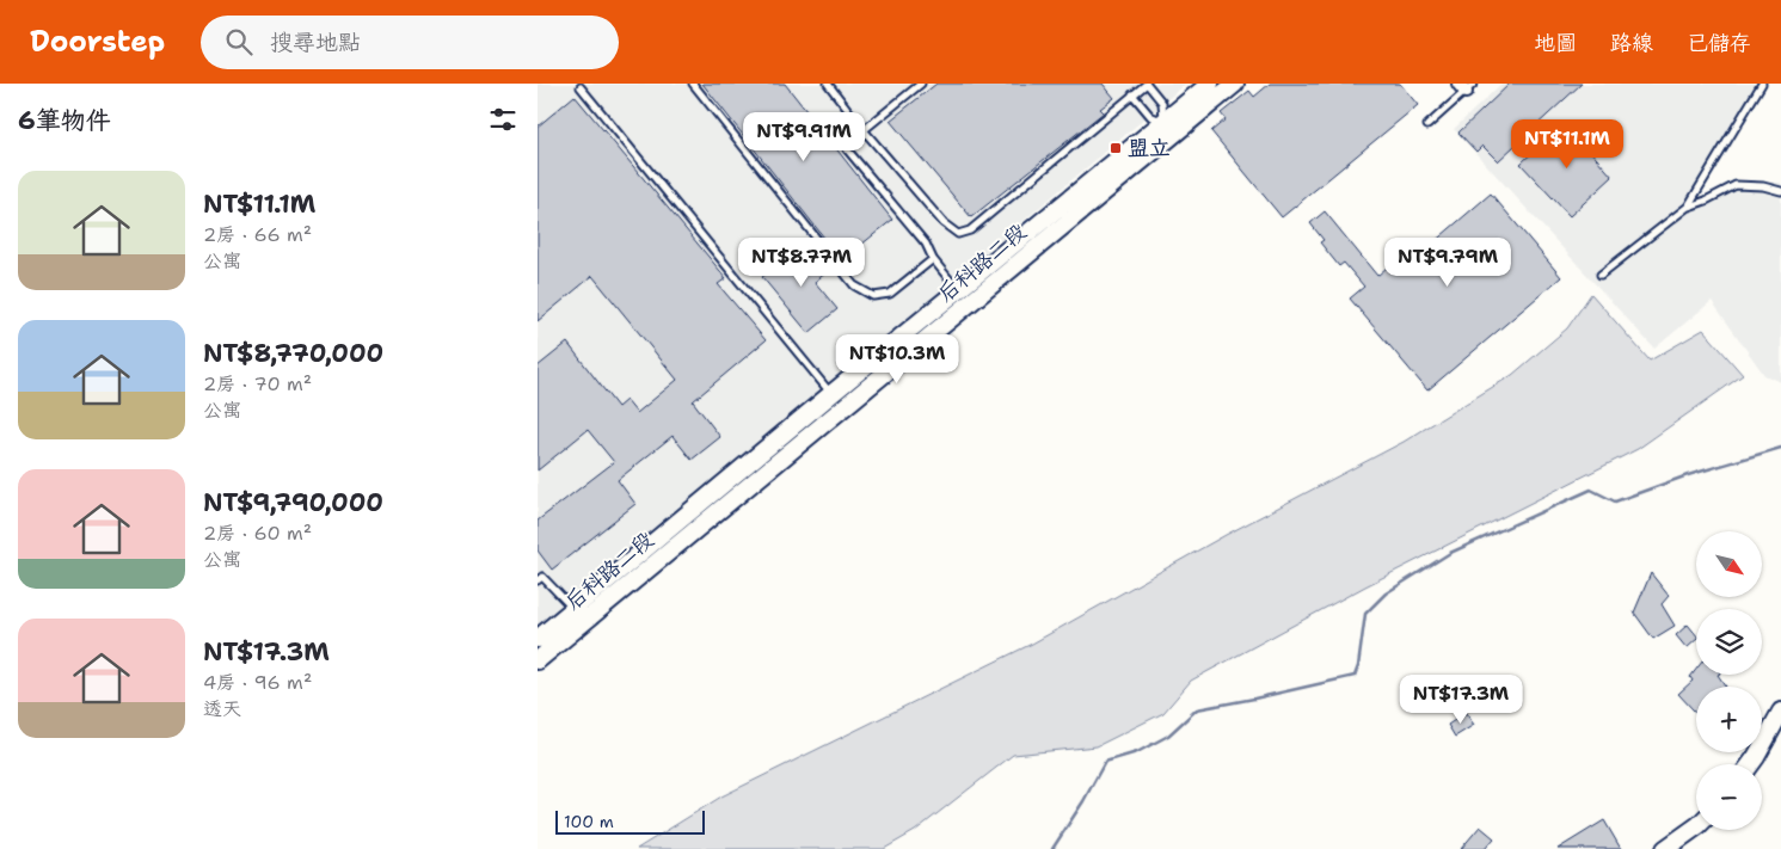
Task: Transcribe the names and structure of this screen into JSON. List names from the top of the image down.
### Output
{
  "streets": {
    "street": ["后科路二段"]
  },
  "places": {
    "transit": ["盟立"]
  },
  "scale_bar": "100 m",
  "north": "bottom right",
  "page": {
    "header": "Doorstep",
    "search": "搜尋地點",
    "nav": ["地圖", "路線", "已儲存"],
    "heading": "6筆物件",
    "price": [
      "NT$9.91M",
      "NT$11.1M",
      "NT$8.77M",
      "NT$9.79M",
      "NT$10.3M",
      "NT$17.3M"
    ],
    "list": [
      {
        "name": "NT$11.1M",
        "note": "2房 · 66 m² · 公寓"
      },
      {
        "name": "NT$8,770,000",
        "note": "2房 · 70 m² · 公寓"
      },
      {
        "name": "NT$9,790,000",
        "note": "2房 · 60 m² · 公寓"
      },
      {
        "name": "NT$17.3M",
        "note": "4房 · 96 m² · 透天"
      }
    ],
    "map_buttons": ["+", "−"],
    "scale": "100 m"
  }
}
